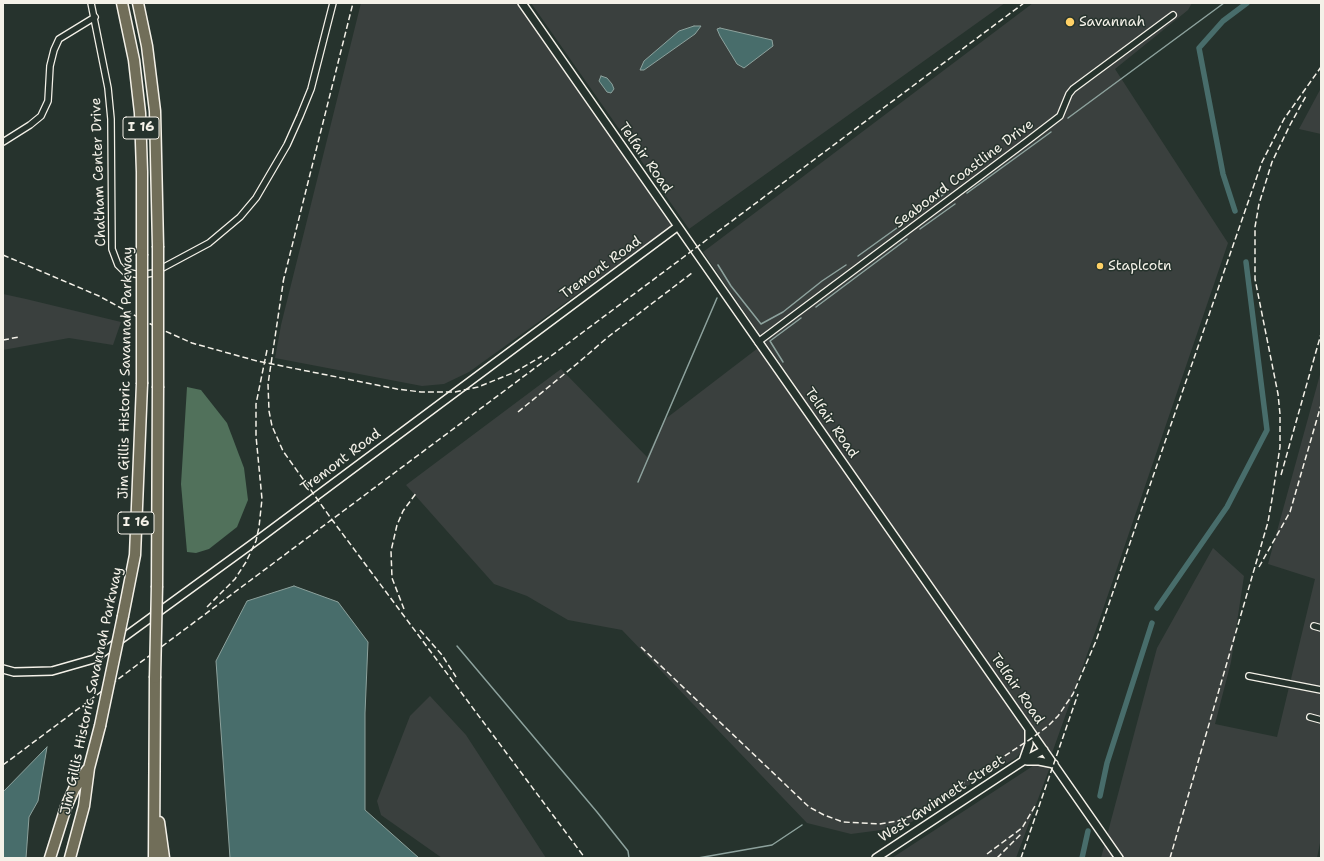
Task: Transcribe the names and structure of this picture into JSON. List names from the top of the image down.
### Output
{
  "streets": {
    "highway": ["I 16", "Jim Gillis Historic Savannah Parkway"],
    "street": [
      "Telfair Road",
      "Chatham Center Drive",
      "Seaboard Coastline Drive",
      "Tremont Road",
      "West Gwinnett Street"
    ]
  },
  "crossings": [
    ["Telfair Road", "Seaboard Coastline Drive"],
    ["Telfair Road", "Tremont Road"],
    ["Telfair Road", "West Gwinnett Street"]
  ],
  "places": ["Savannah", "Staplcotn"]
}
